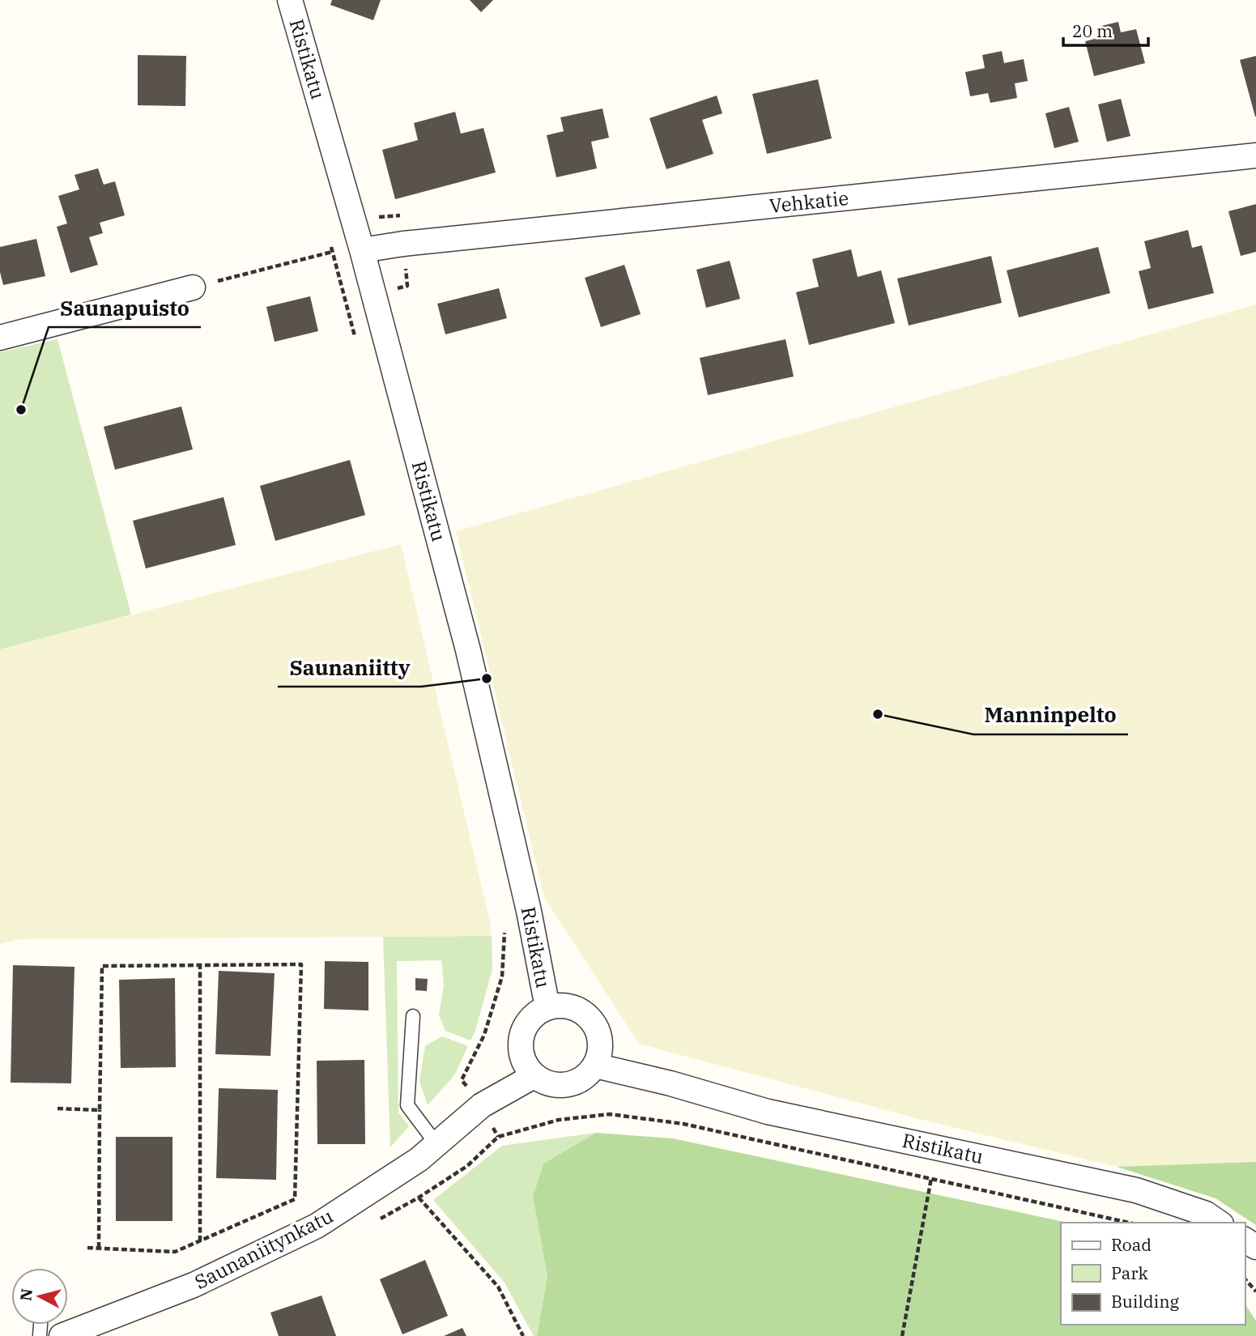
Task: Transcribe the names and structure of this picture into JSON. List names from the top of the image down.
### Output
{
  "streets": {
    "street": ["Ristikatu", "Vehkatie", "Saunaniitynkatu"]
  },
  "crossings": [
    ["Ristikatu", "Vehkatie"],
    ["Ristikatu", "Saunaniitynkatu"]
  ],
  "places": ["Saunapuisto", "Saunaniitty", "Manninpelto"],
  "legend": ["Road", "Park", "Building"],
  "scale_bar": "20 m",
  "north": "left"
}
